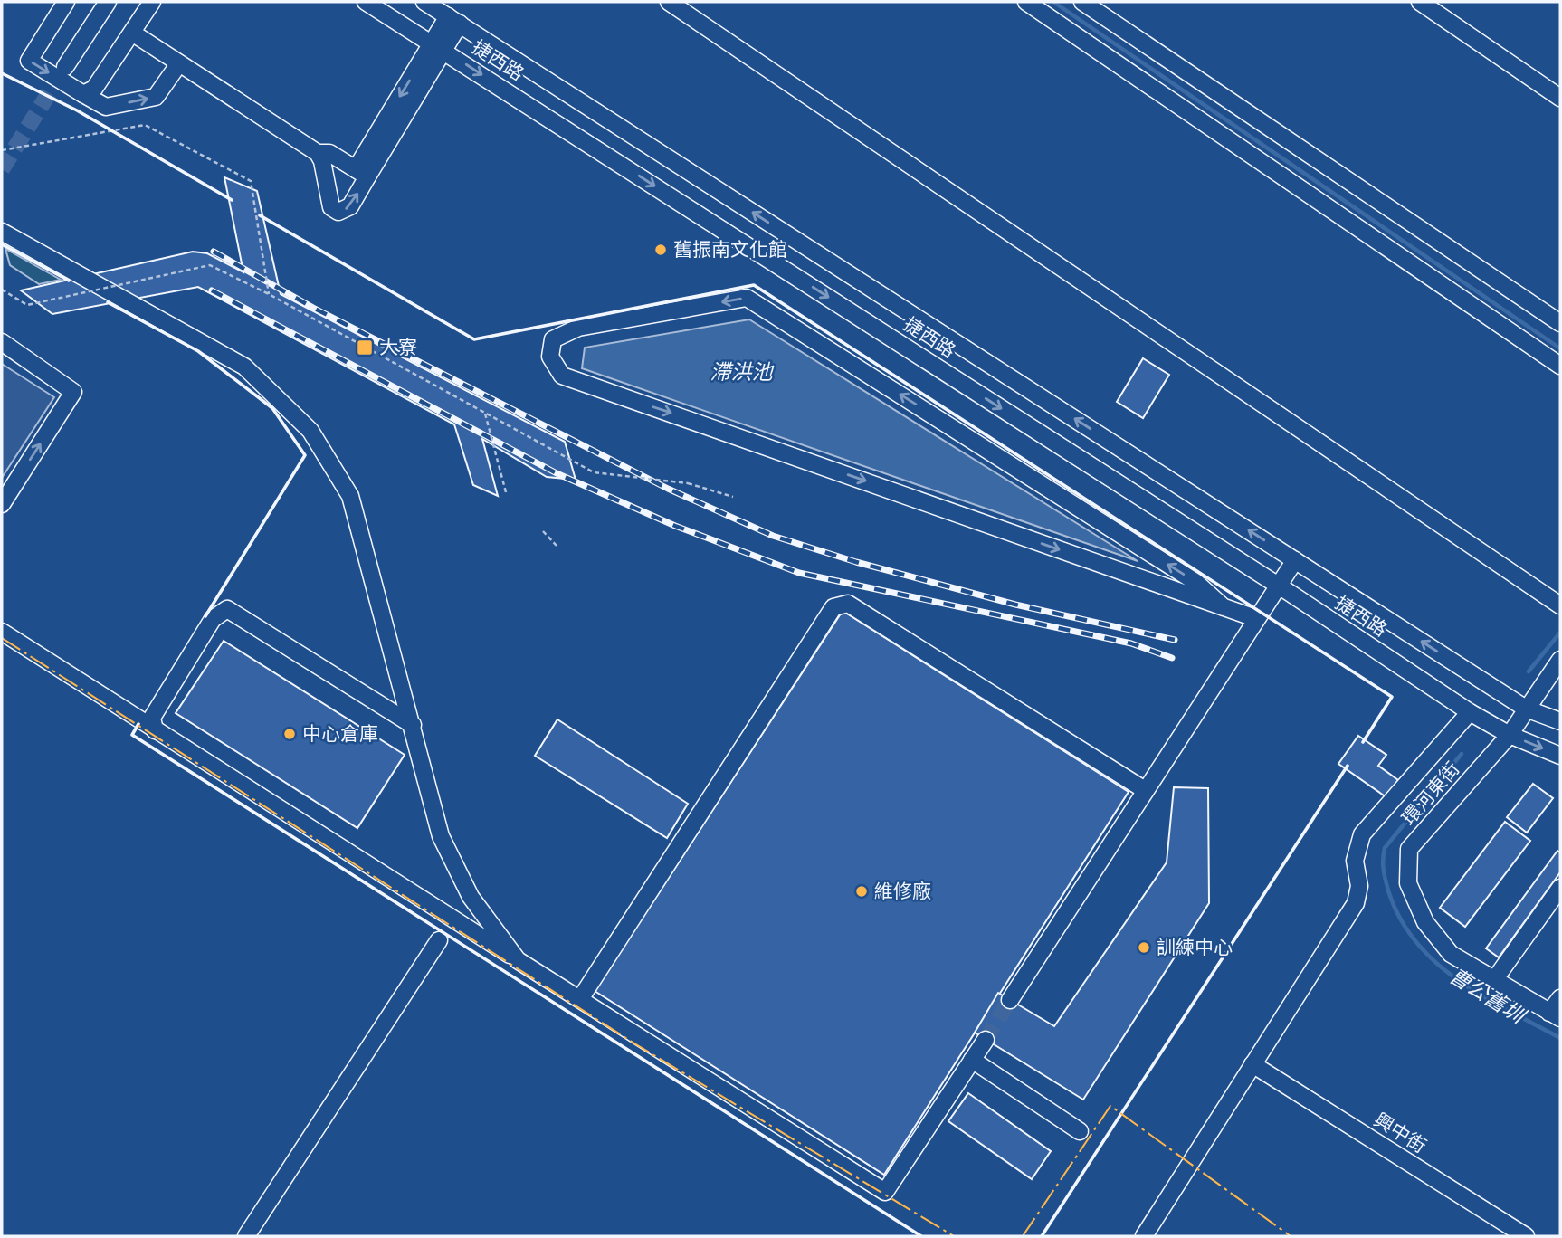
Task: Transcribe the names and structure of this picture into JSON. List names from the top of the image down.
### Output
{
  "streets": {
    "street": ["捷西路", "環河東街", "興中街"]
  },
  "crossings": [
    ["捷西路", "環河東街"]
  ],
  "water": ["滯洪池", "曹公舊圳"],
  "places": {
    "other": [
      "舊振南文化館",
      "中心倉庫",
      "維修廠",
      "訓練中心"
    ],
    "transit": ["大寮"]
  }
}
